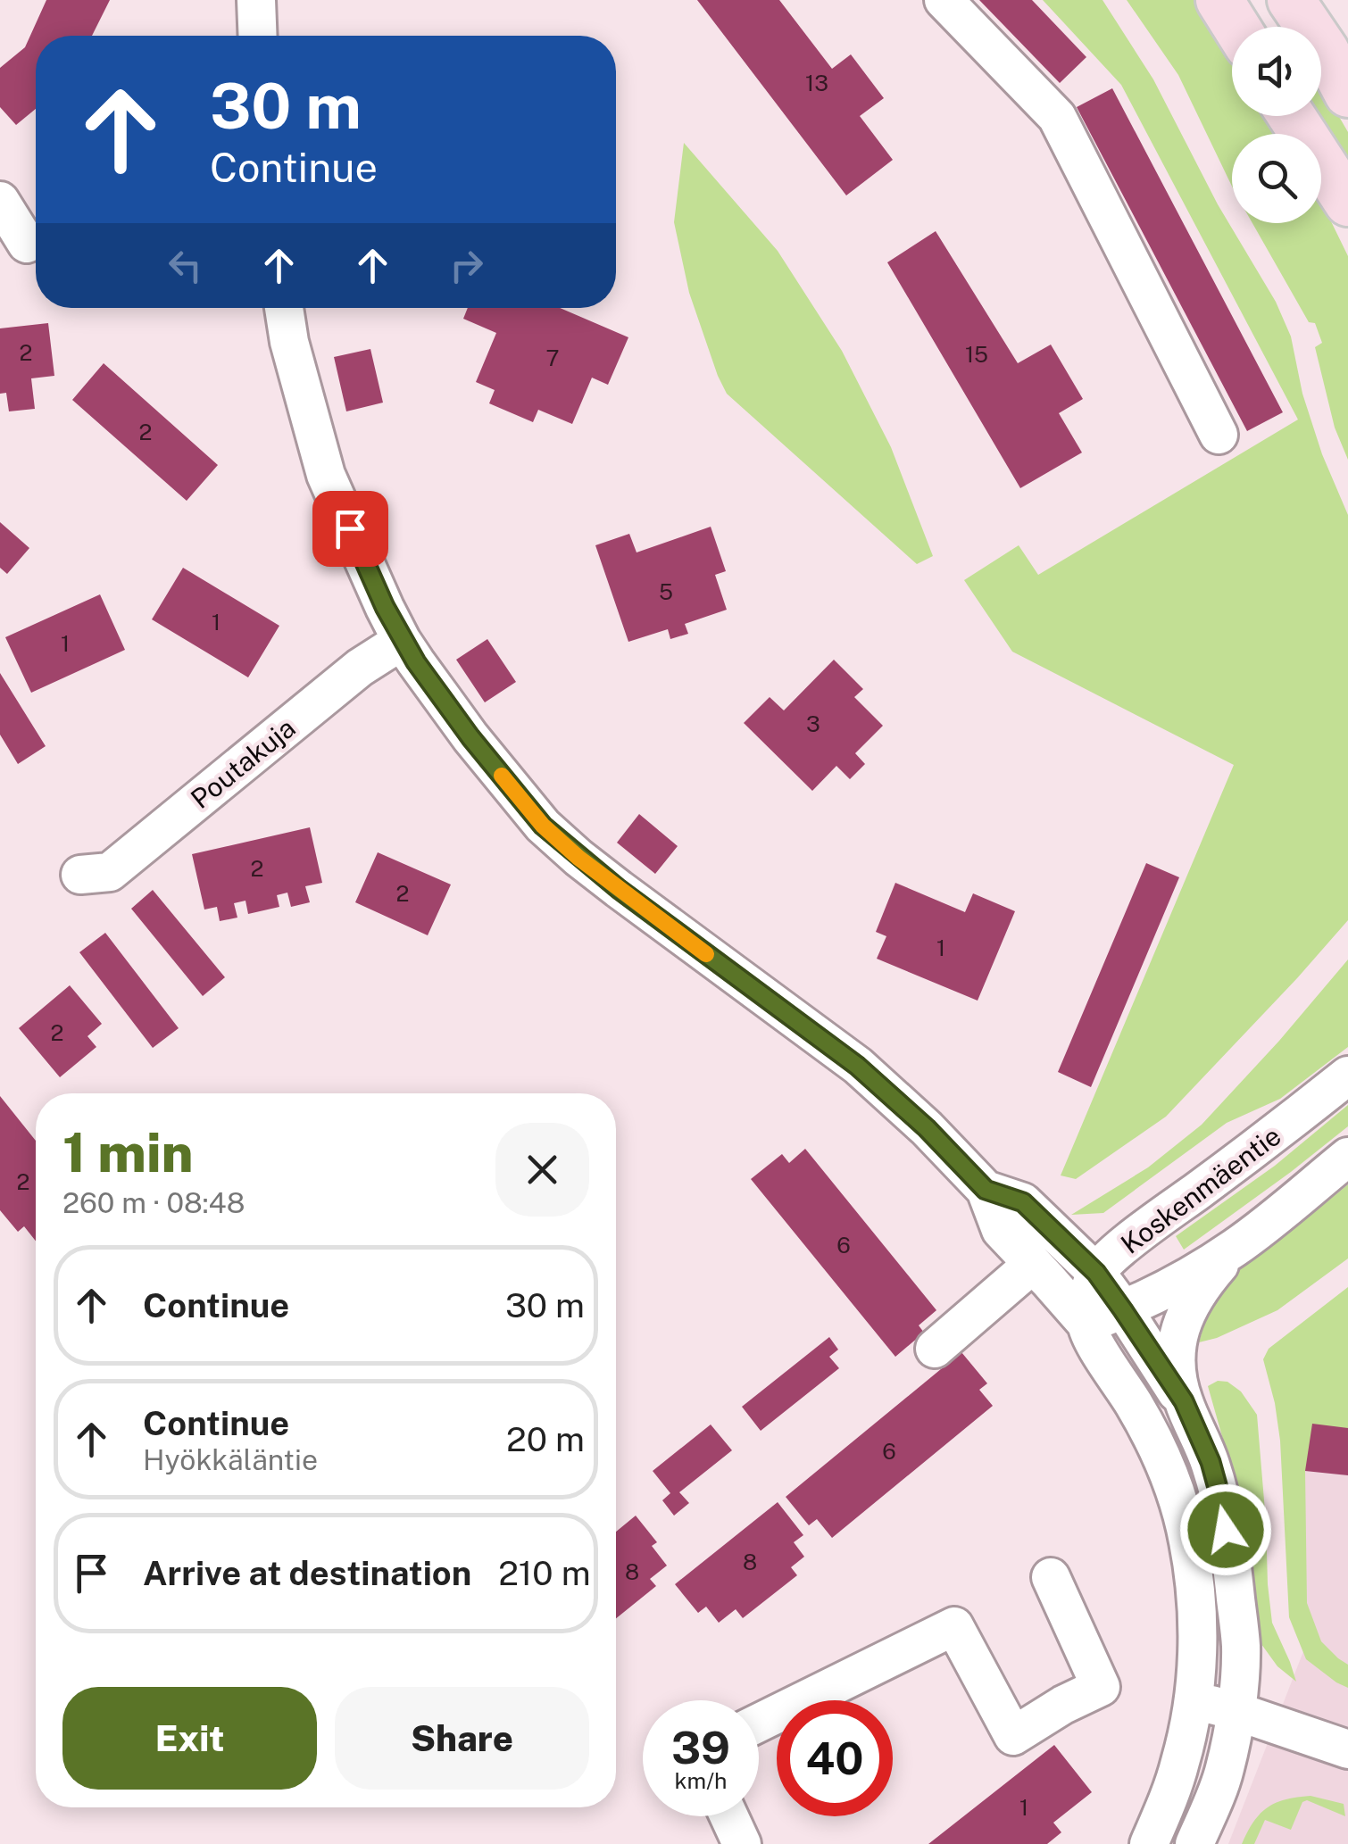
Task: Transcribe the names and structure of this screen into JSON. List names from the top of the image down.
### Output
{
  "streets": {
    "street": ["Poutakuja", "Koskenmäentie"]
  },
  "house_numbers": [
    "13",
    "2",
    "15",
    "7",
    "2",
    "5",
    "1",
    "1",
    "3",
    "2",
    "2",
    "1",
    "2",
    "2",
    "6",
    "6",
    "8",
    "8",
    "1"
  ],
  "page": {
    "turn": ["30 m", "Continue"],
    "heading": ["1 min", "260 m · 08:48"],
    "list": [
      {
        "name": "Continue",
        "value": "30 m"
      },
      {
        "name": "Continue",
        "note": "Hyökkäläntie",
        "value": "20 m"
      },
      {
        "name": "Arrive at destination",
        "value": "210 m"
      }
    ],
    "buttons": ["Exit", "Share"],
    "speed": "39 km/h",
    "limit": "40"
  }
}
